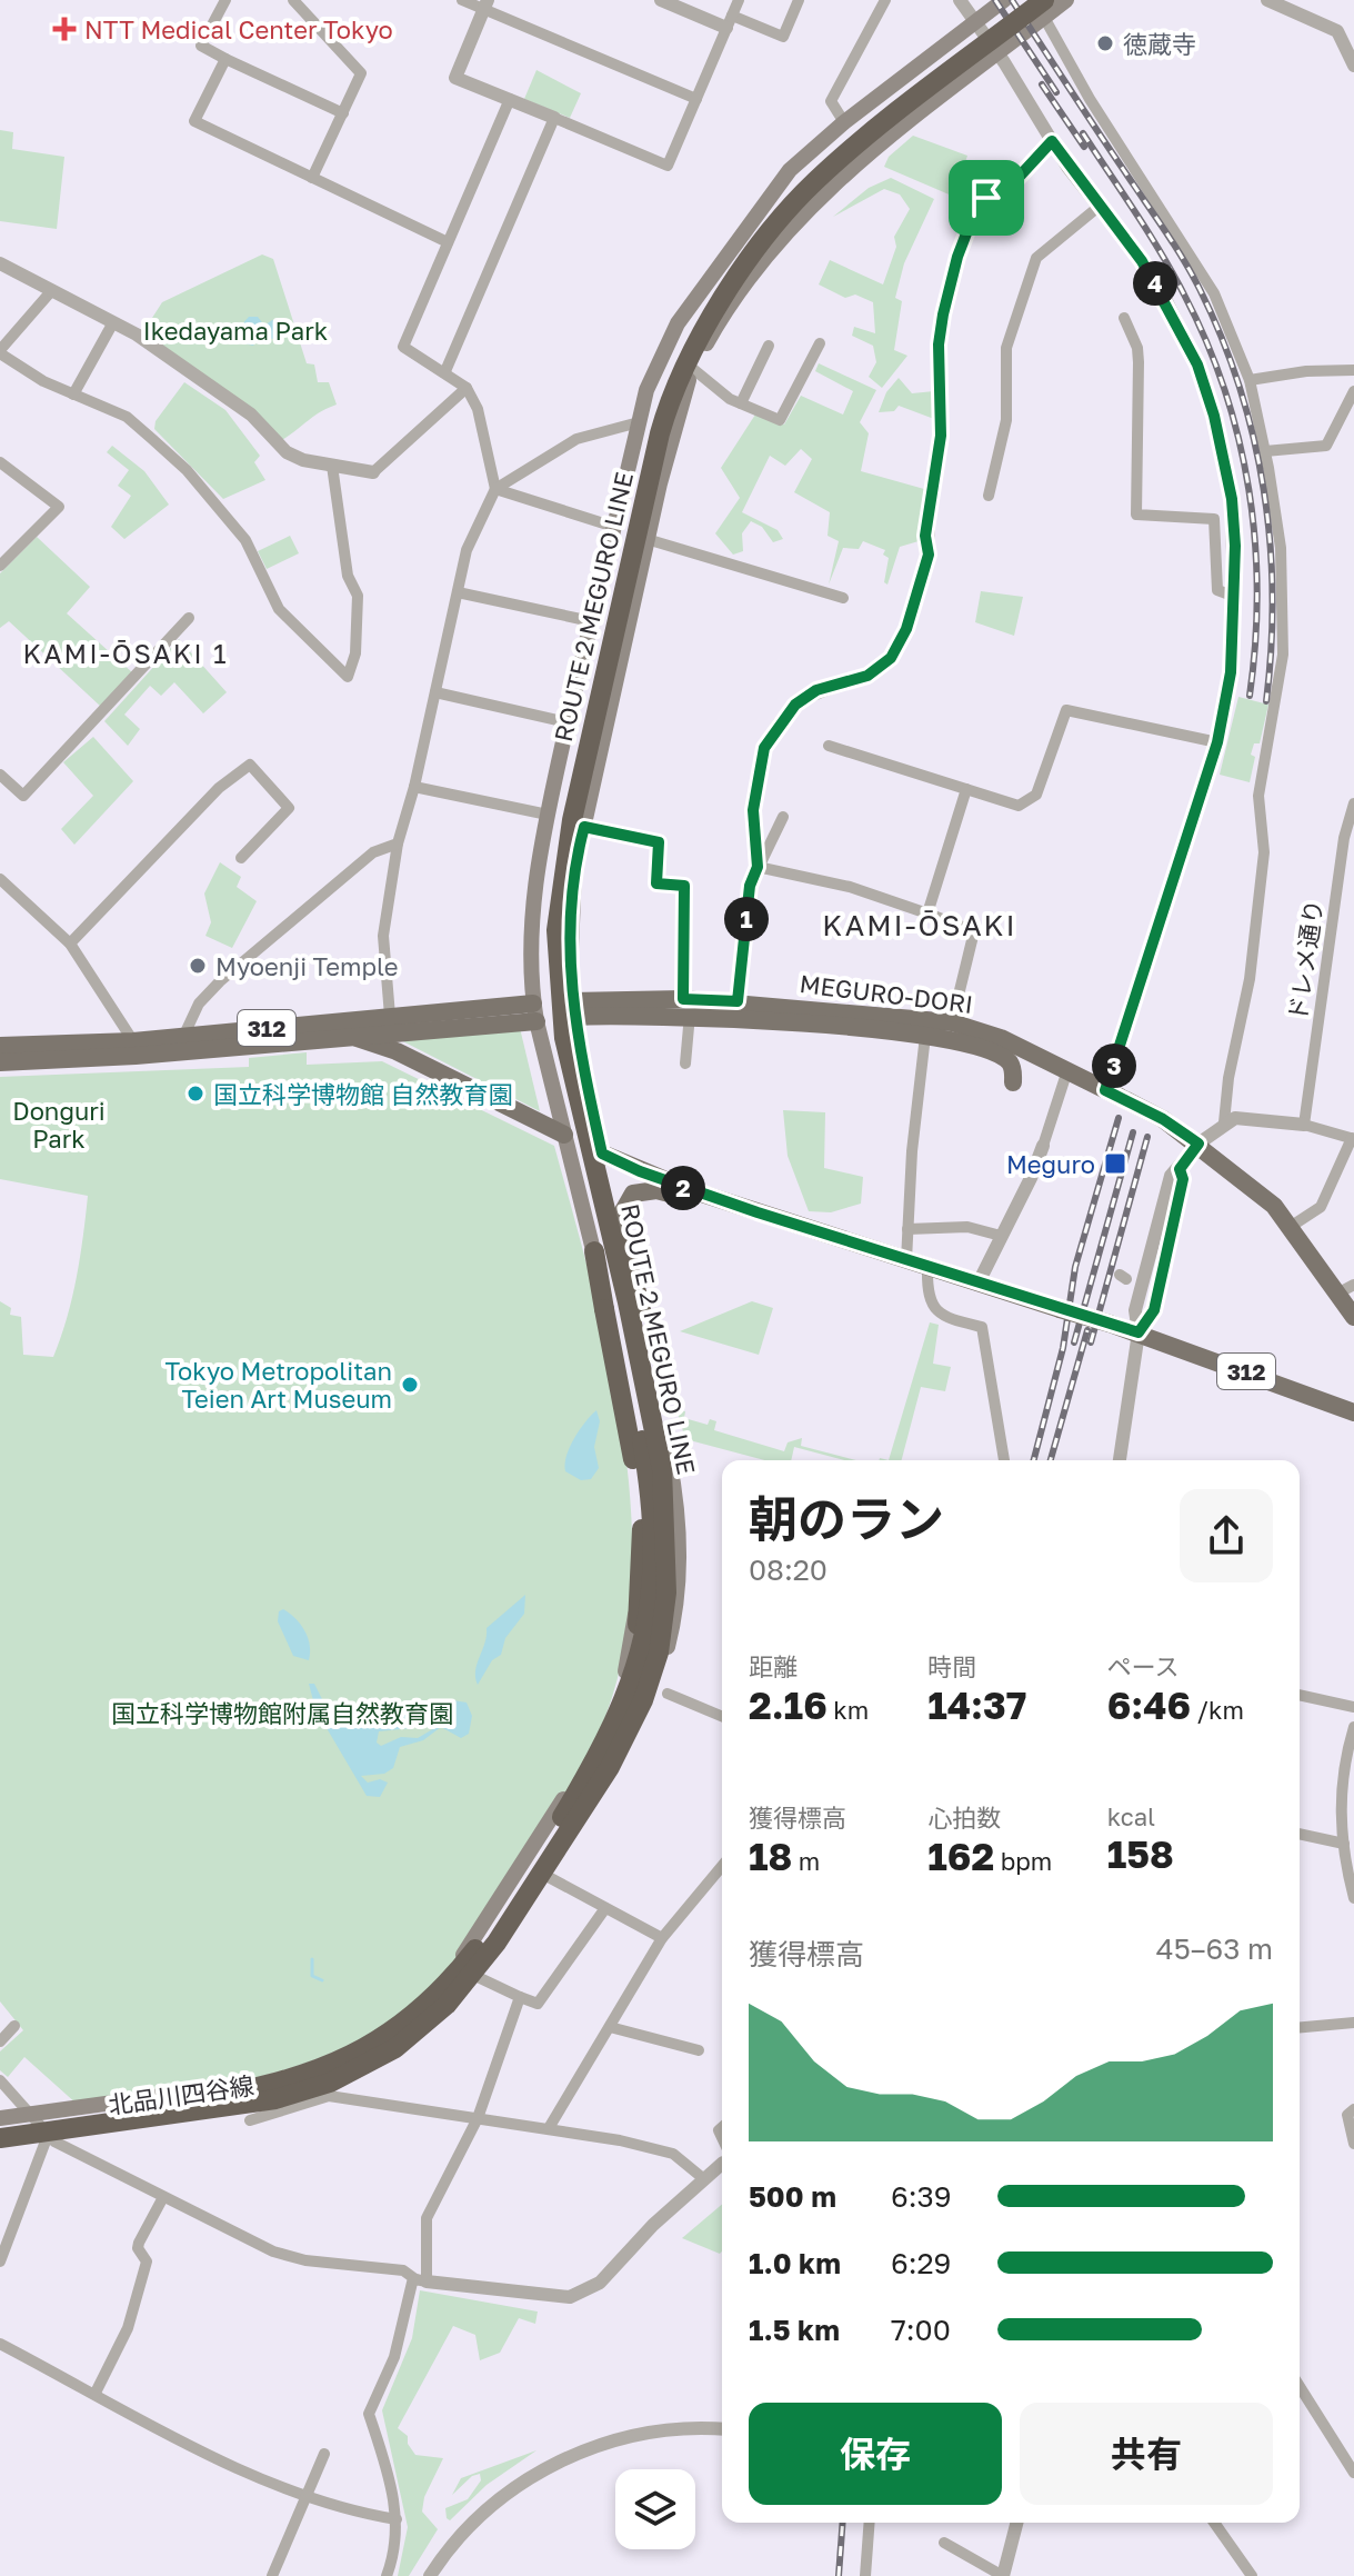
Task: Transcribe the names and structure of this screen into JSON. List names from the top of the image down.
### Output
{
  "streets": {
    "highway": ["ROUTE 2 MEGURO LINE"],
    "main road": ["MEGURO-DORI", "312", "北品川四谷線"],
    "street": ["ドレメ通り"]
  },
  "crossings": [
    ["ROUTE 2 MEGURO LINE", "北品川四谷線"],
    ["MEGURO-DORI", "北品川四谷線"],
    ["312", "北品川四谷線"]
  ],
  "districts": ["KAMI-ŌSAKI 1", "KAMI-ŌSAKI"],
  "parks": ["Ikedayama Park", "Donguri Park", "国立科学博物館附属自然教育園"],
  "places": {
    "health": ["NTT Medical Center Tokyo"],
    "other": [
      "徳蔵寺",
      "Myoenji Temple",
      "国立科学博物館 自然教育園",
      "Tokyo Metropolitan Teien Art Museum"
    ],
    "transit": ["Meguro"]
  },
  "page": {
    "pins": [
      "4",
      "1",
      "3",
      "2"
    ],
    "heading": ["朝のラン", "08:20"],
    "stats": [
      ["距離", "2.16 km"],
      ["時間", "14:37"],
      ["ペース", "6:46 /km"],
      ["獲得標高", "18 m"],
      ["心拍数", "162 bpm"],
      ["kcal", "158"]
    ],
    "chart": ["獲得標高", "45–63 m"],
    "list": [
      {
        "name": "500 m",
        "note": "6:39"
      },
      {
        "name": "1.0 km",
        "note": "6:29"
      },
      {
        "name": "1.5 km",
        "note": "7:00"
      }
    ],
    "buttons": ["保存", "共有"]
  }
}
